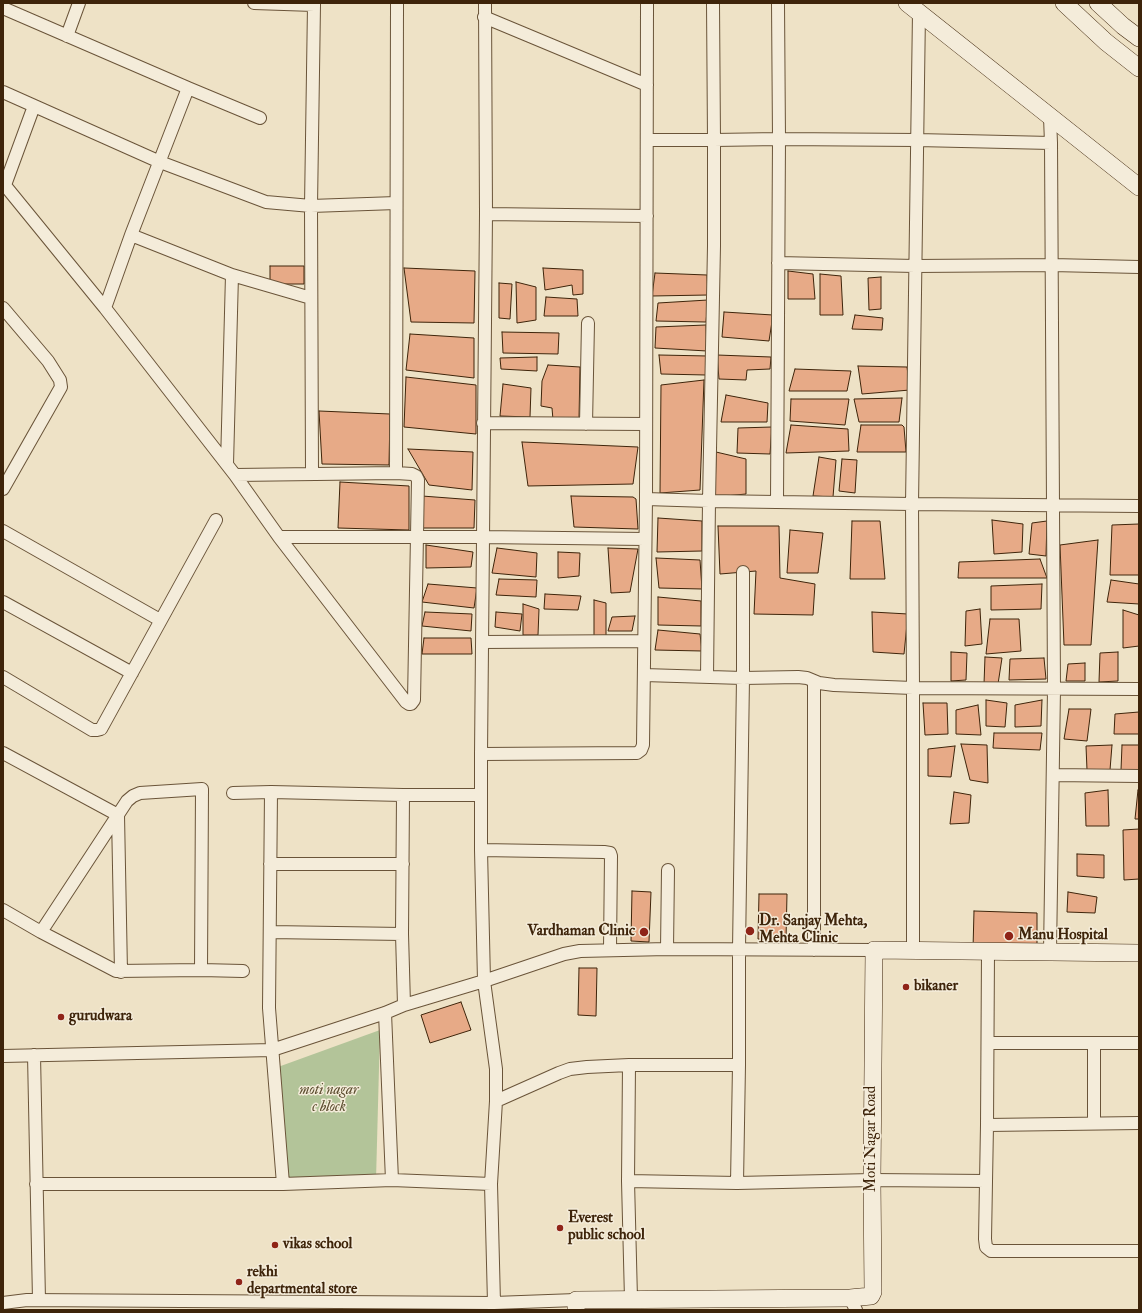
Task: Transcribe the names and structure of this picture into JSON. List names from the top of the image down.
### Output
{
  "streets": {
    "street": ["Moti Nagar Road"]
  },
  "parks": ["moti nagar c block"],
  "places": [
    "Dr. Sanjay Mehta, Mehta Clinic",
    "Vardhaman Clinic",
    "Manu Hospital",
    "bikaner",
    "gurudwara",
    "Everest public school",
    "vikas school",
    "rekhi departmental store"
  ]
}
